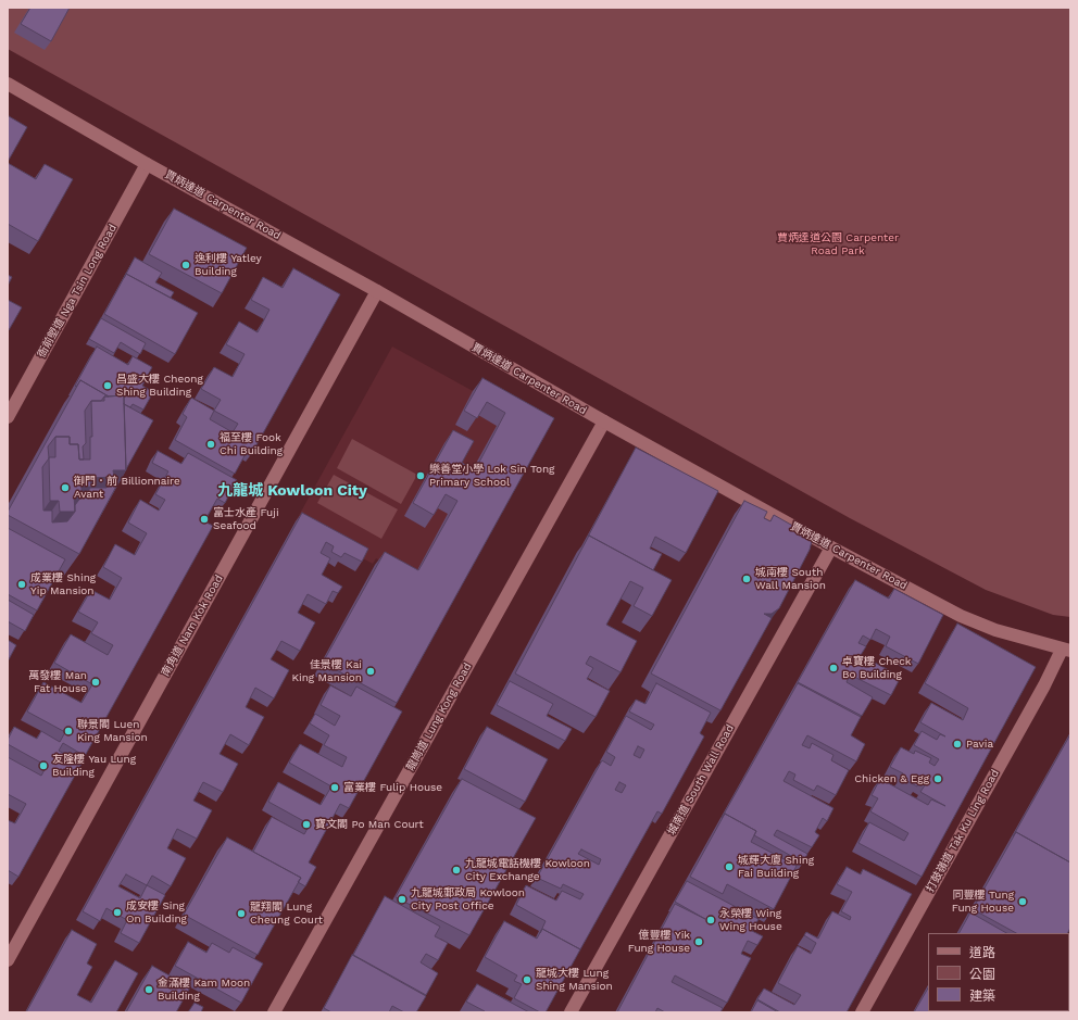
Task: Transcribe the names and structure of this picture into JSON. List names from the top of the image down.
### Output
{
  "streets": {
    "street": [
      "賈炳達道 Carpenter Road",
      "衙前塱道 Nga Tsin Long Road",
      "南角道 Nam Kok Road",
      "龍崗道 Lung Kong Road",
      "城南道 South Wall Road",
      "打鼓嶺道 Tak Ku Ling Road"
    ]
  },
  "crossings": [
    ["賈炳達道 Carpenter Road", "衙前塱道 Nga Tsin Long Road"],
    ["賈炳達道 Carpenter Road", "南角道 Nam Kok Road"],
    ["賈炳達道 Carpenter Road", "龍崗道 Lung Kong Road"],
    ["賈炳達道 Carpenter Road", "城南道 South Wall Road"],
    ["賈炳達道 Carpenter Road", "打鼓嶺道 Tak Ku Ling Road"]
  ],
  "districts": ["九龍城 Kowloon City"],
  "parks": ["賈炳達道公園 Carpenter Road Park"],
  "places": [
    "逸利樓 Yatley Building",
    "昌盛大樓 Cheong Shing Building",
    "福至樓 Fook Chi Building",
    "樂善堂小學 Lok Sin Tong Primary School",
    "御門．前 Billionnaire Avant",
    "富士水產 Fuji Seafood",
    "城南樓 South Wall Mansion",
    "成業樓 Shing Yip Mansion",
    "卓寶樓 Check Bo Building",
    "佳景樓 Kai King Mansion",
    "萬發樓 Man Fat House",
    "聯景閣 Luen King Mansion",
    "Pavia",
    "友隆樓 Yau Lung Building",
    "Chicken & Egg",
    "富業樓 Fulip House",
    "寶文閣 Po Man Court",
    "城輝大廈 Shing Fai Building",
    "九龍城電話機樓 Kowloon City Exchange",
    "九龍城郵政局 Kowloon City Post Office",
    "同豐樓 Tung Fung House",
    "成安樓 Sing On Building",
    "龍翔閣 Lung Cheung Court",
    "永榮樓 Wing Wing House",
    "億豐樓 Yik Fung House",
    "龍城大樓 Lung Shing Mansion",
    "金滿樓 Kam Moon Building"
  ],
  "legend": ["道路", "公園", "建築"]
}
